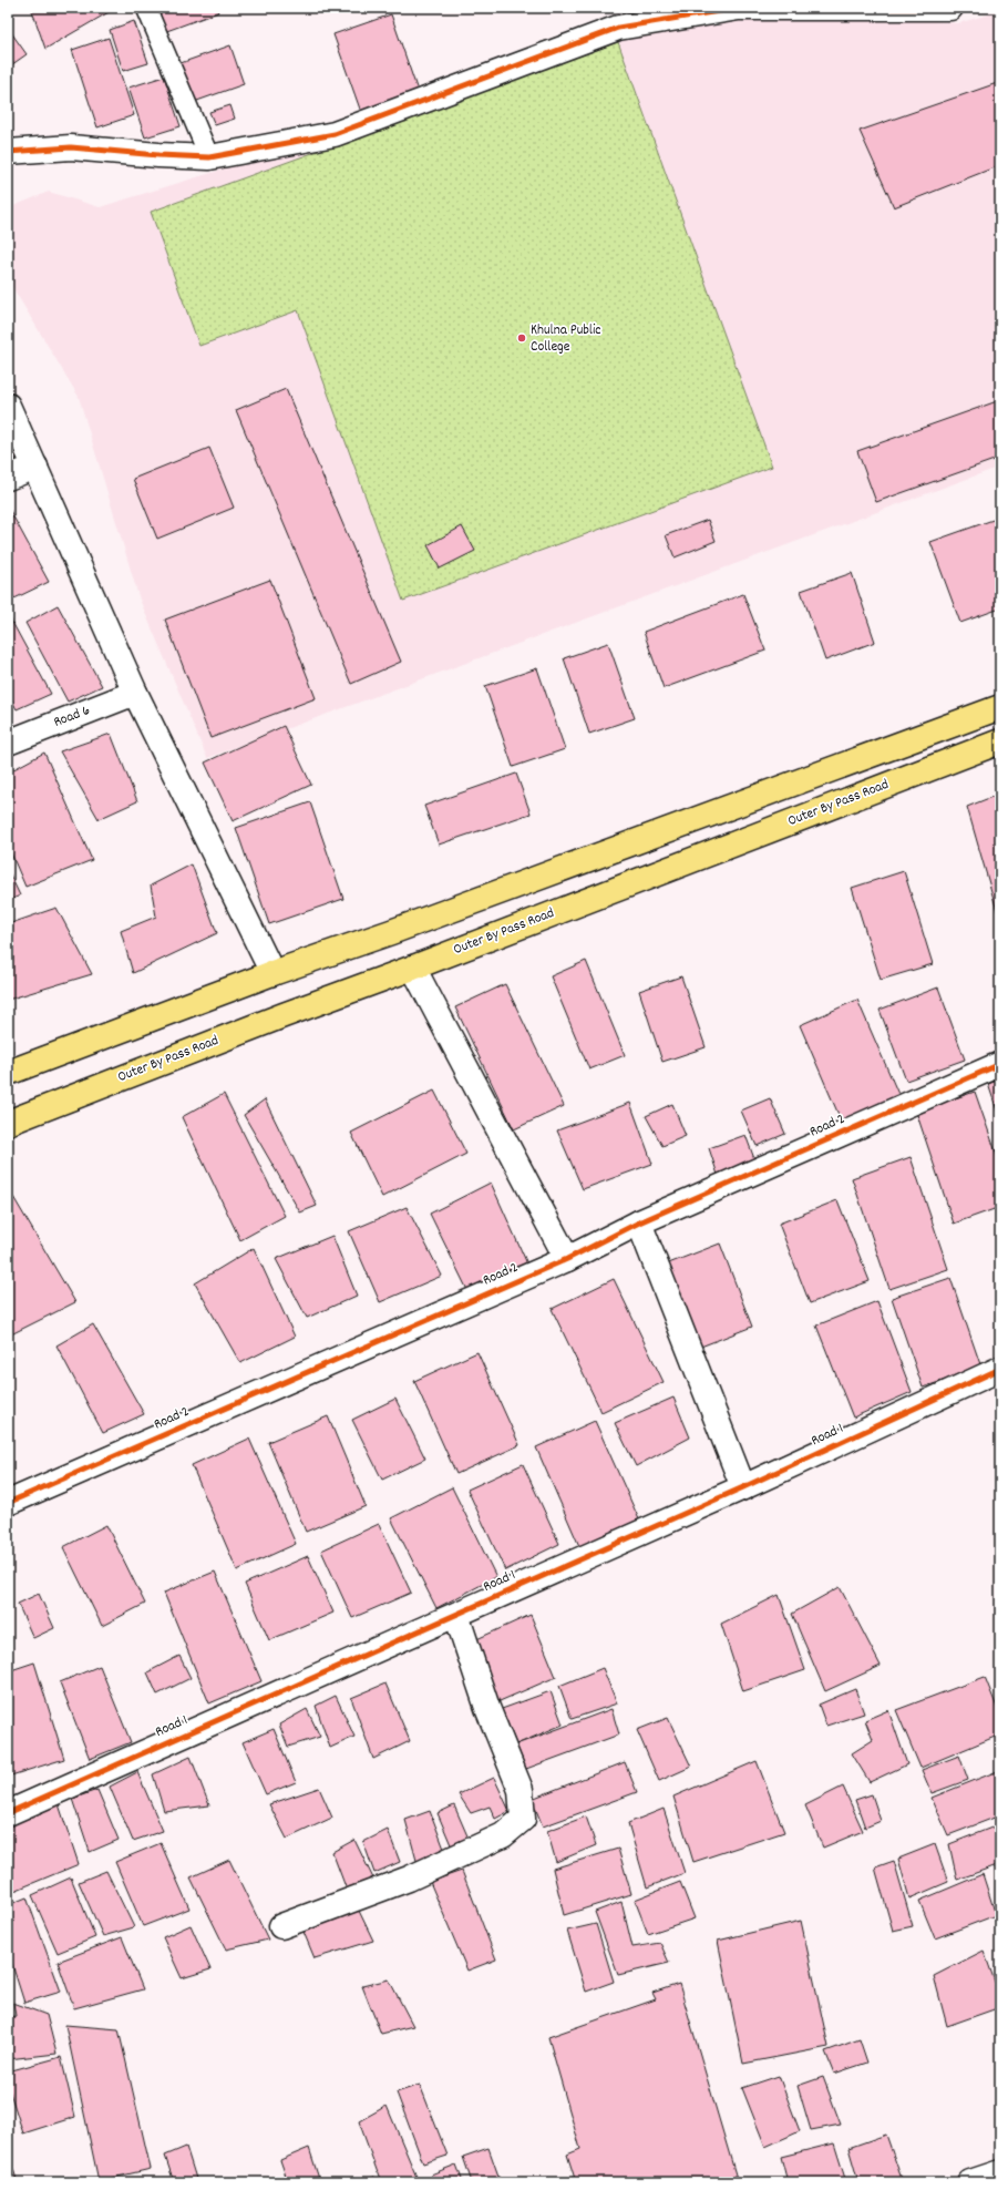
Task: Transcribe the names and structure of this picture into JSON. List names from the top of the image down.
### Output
{
  "streets": {
    "main road": ["Outer By Pass Road"],
    "street": ["Road 6", "Road 2", "Road 1"]
  },
  "places": ["Khulna Public College"]
}
